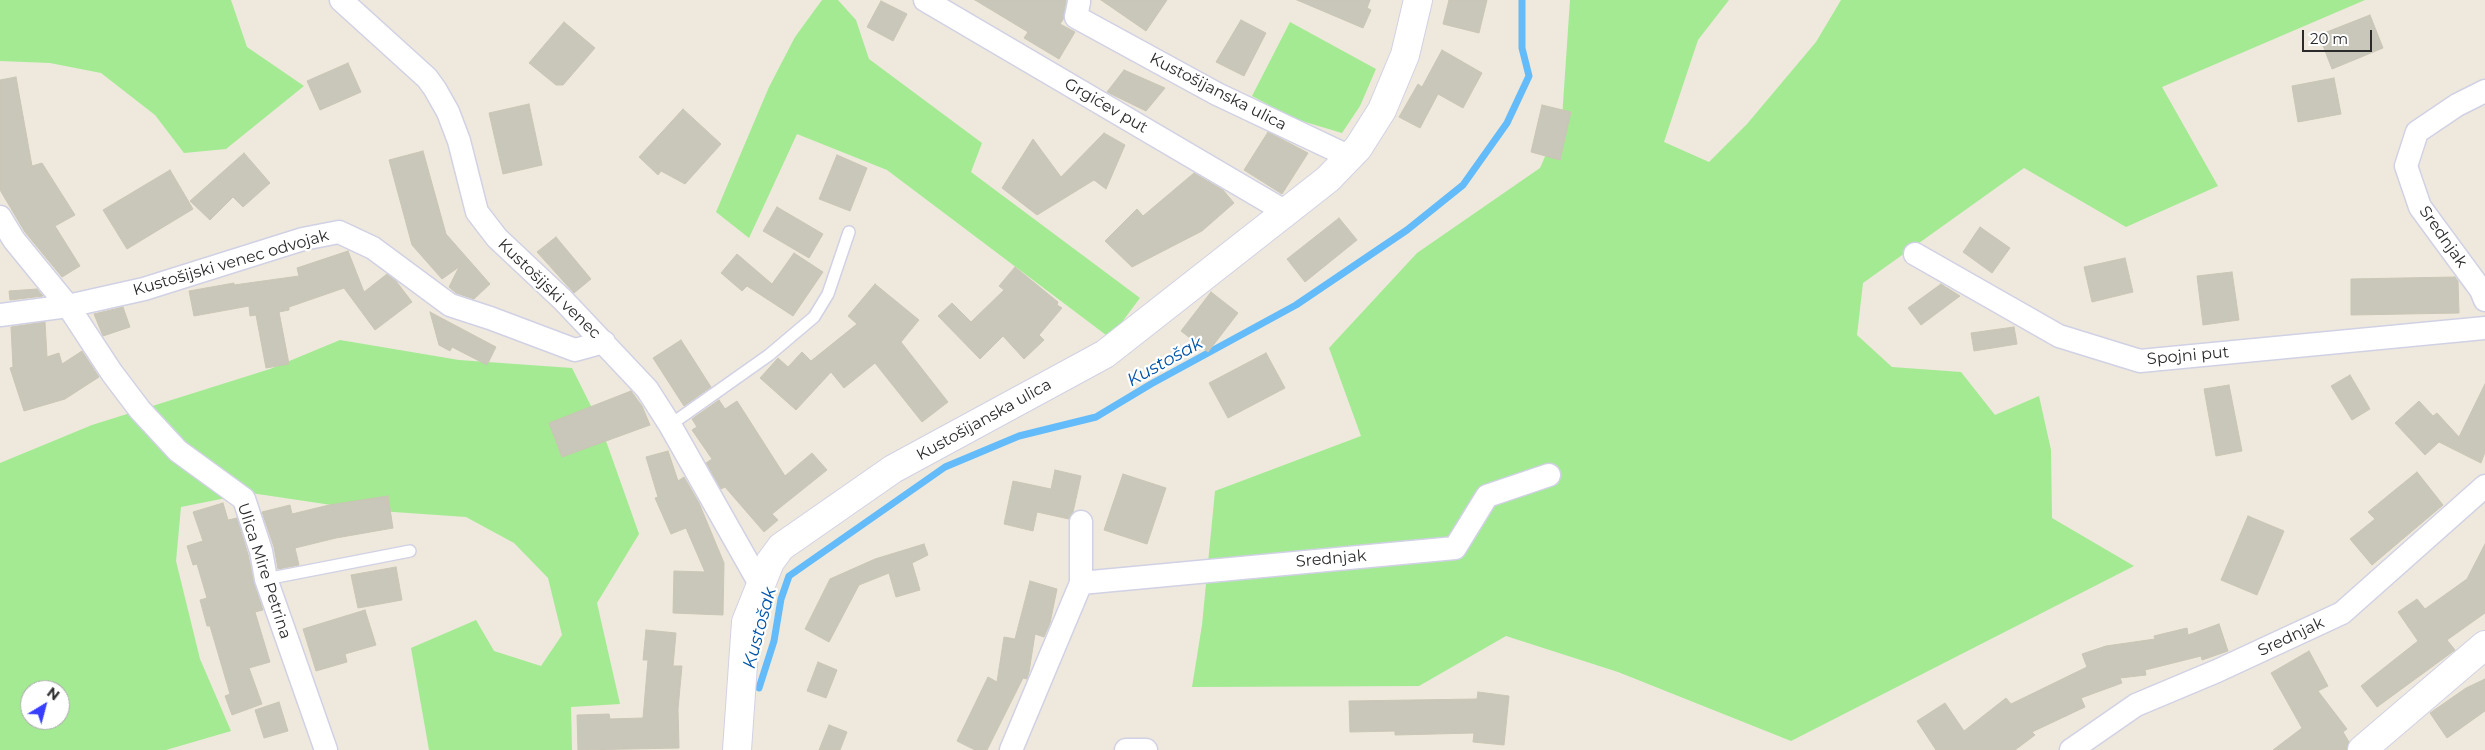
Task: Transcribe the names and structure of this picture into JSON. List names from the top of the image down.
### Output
{
  "streets": {
    "street": [
      "Kustošijanska ulica",
      "Grgićev put",
      "Srednjak",
      "Kustošijski venec odvojak",
      "Kustošijski venec",
      "Spojni put",
      "Ulica Mire Petrina"
    ]
  },
  "crossings": [
    ["Kustošijanska ulica", "Grgićev put"],
    ["Kustošijanska ulica", "Kustošijski venec"],
    ["Kustošijski venec odvojak", "Kustošijski venec"],
    ["Kustošijski venec odvojak", "Ulica Mire Petrina"]
  ],
  "water": ["Kustošak"],
  "scale_bar": "20 m",
  "north": "top right"
}
